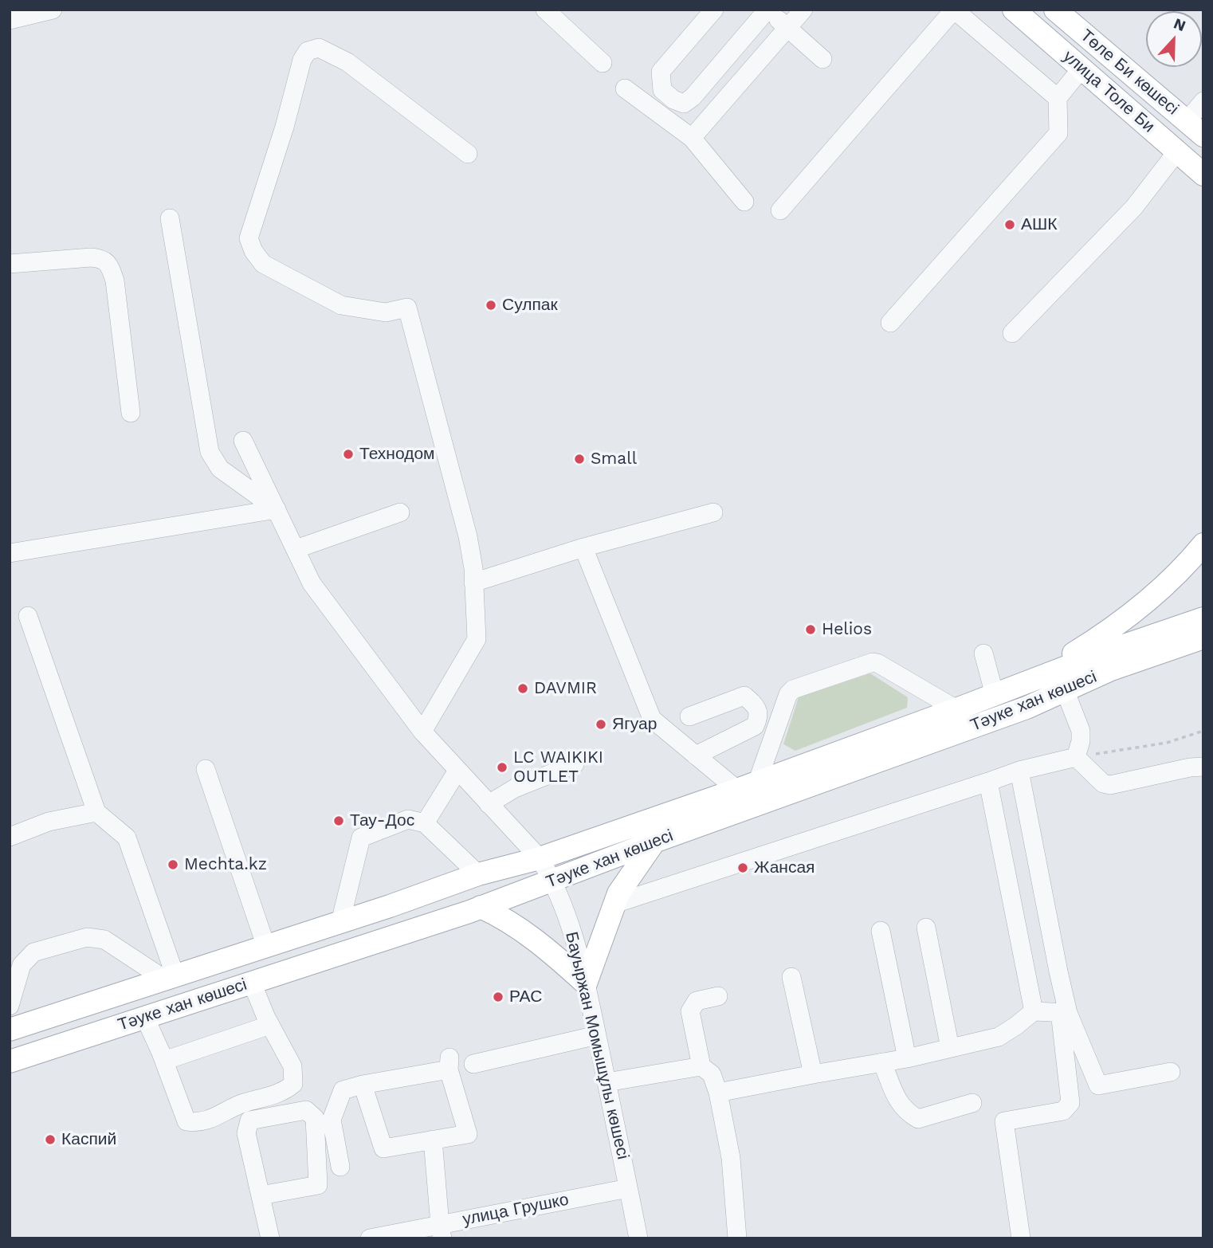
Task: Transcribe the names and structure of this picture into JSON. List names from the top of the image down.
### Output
{
  "streets": {
    "main road": ["Төле Би көшесі", "улица Толе Би", "Тәуке хан көшесі"],
    "street": ["Бауыржан Момышұлы көшесі", "улица Грушко"]
  },
  "crossings": [
    ["Тәуке хан көшесі", "Бауыржан Момышұлы көшесі"],
    ["Бауыржан Момышұлы көшесі", "улица Грушко"]
  ],
  "places": [
    "АШК",
    "Сулпак",
    "Технодом",
    "Small",
    "Helios",
    "DAVMIR",
    "Ягуар",
    "LC WAIKIKI OUTLET",
    "Тау-Дос",
    "Mechta.kz",
    "Жансая",
    "РАС",
    "Каспий"
  ],
  "north": "top"
}
